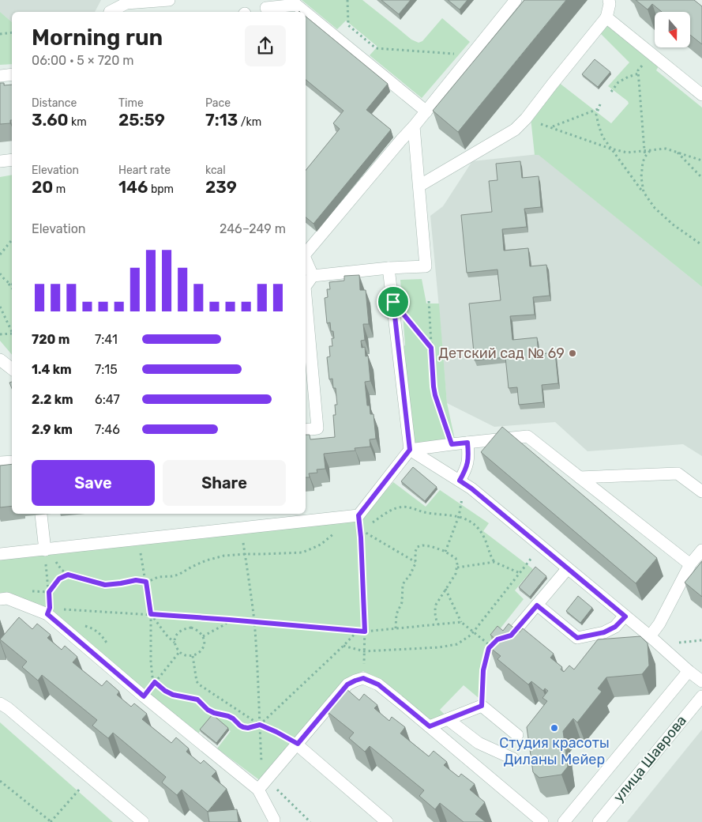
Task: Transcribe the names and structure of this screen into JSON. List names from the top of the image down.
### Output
{
  "streets": {
    "street": ["улица Шаврова"]
  },
  "places": ["Детский сад № 69", "Студия красоты Диланы Мейер"],
  "north": "bottom",
  "page": {
    "heading": ["Morning run", "06:00 · 5 × 720 m"],
    "stats": [
      ["Distance", "3.60 km"],
      ["Time", "25:59"],
      ["Pace", "7:13 /km"],
      ["Elevation", "20 m"],
      ["Heart rate", "146 bpm"],
      ["kcal", "239"]
    ],
    "chart": ["Elevation", "246–249 m"],
    "list": [
      {
        "name": "720 m",
        "note": "7:41"
      },
      {
        "name": "1.4 km",
        "note": "7:15"
      },
      {
        "name": "2.2 km",
        "note": "6:47"
      },
      {
        "name": "2.9 km",
        "note": "7:46"
      }
    ],
    "buttons": ["Save", "Share"]
  }
}
